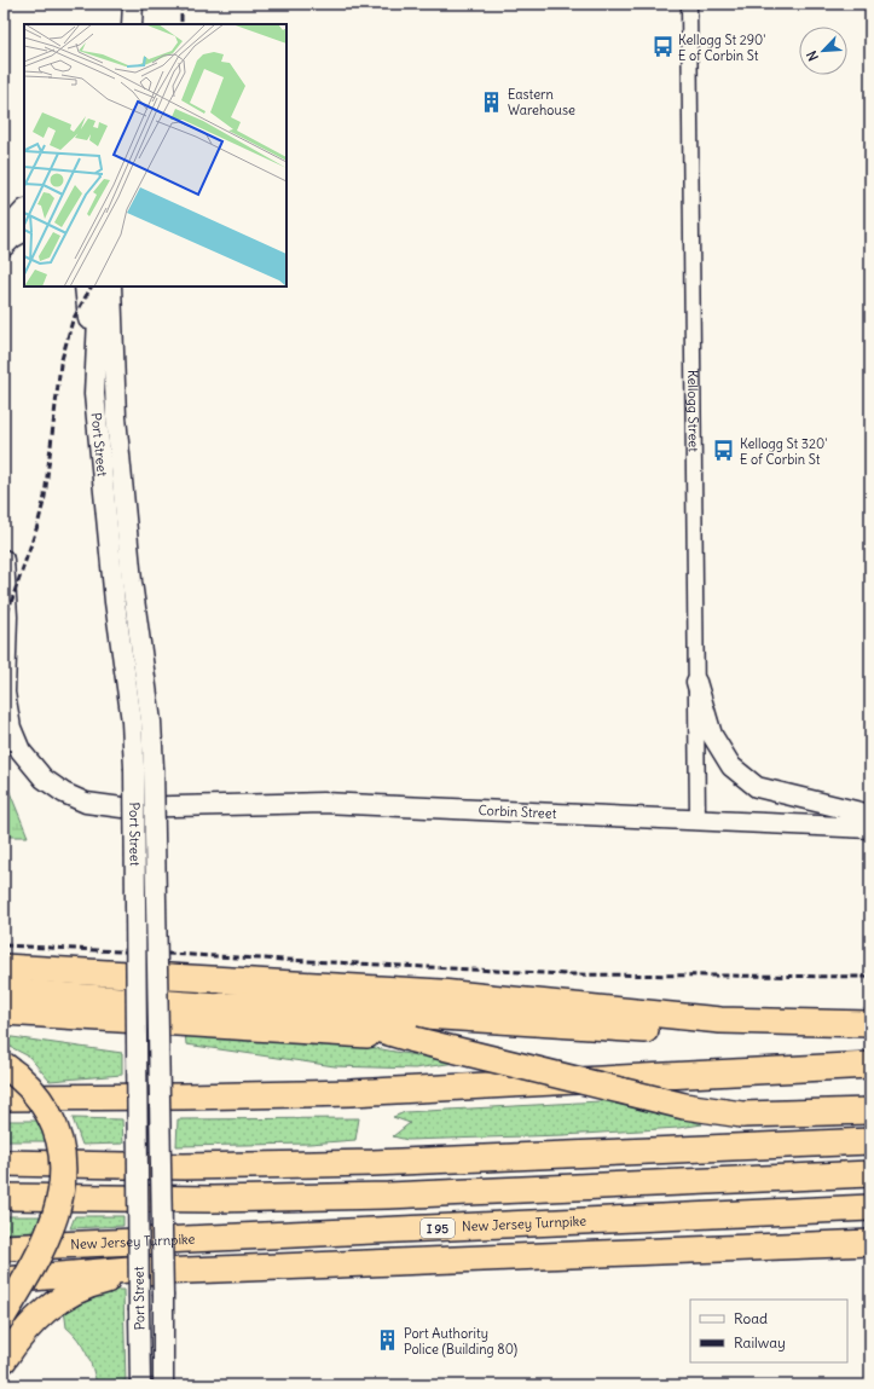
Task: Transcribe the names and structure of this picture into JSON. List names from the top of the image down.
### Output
{
  "streets": {
    "highway": ["New Jersey Turnpike", "I 95"],
    "main road": ["Port Street", "Corbin Street"],
    "street": ["Kellogg Street"]
  },
  "crossings": [
    ["Kellogg Street", "Corbin Street"]
  ],
  "places": {
    "bus stop": ["Kellogg St 290' E of Corbin St", "Kellogg St 320' E of Corbin St"],
    "building": ["Eastern Warehouse", "Port Authority Police (Building 80)"]
  },
  "legend": ["Road", "Railway"],
  "north": "bottom left"
}
